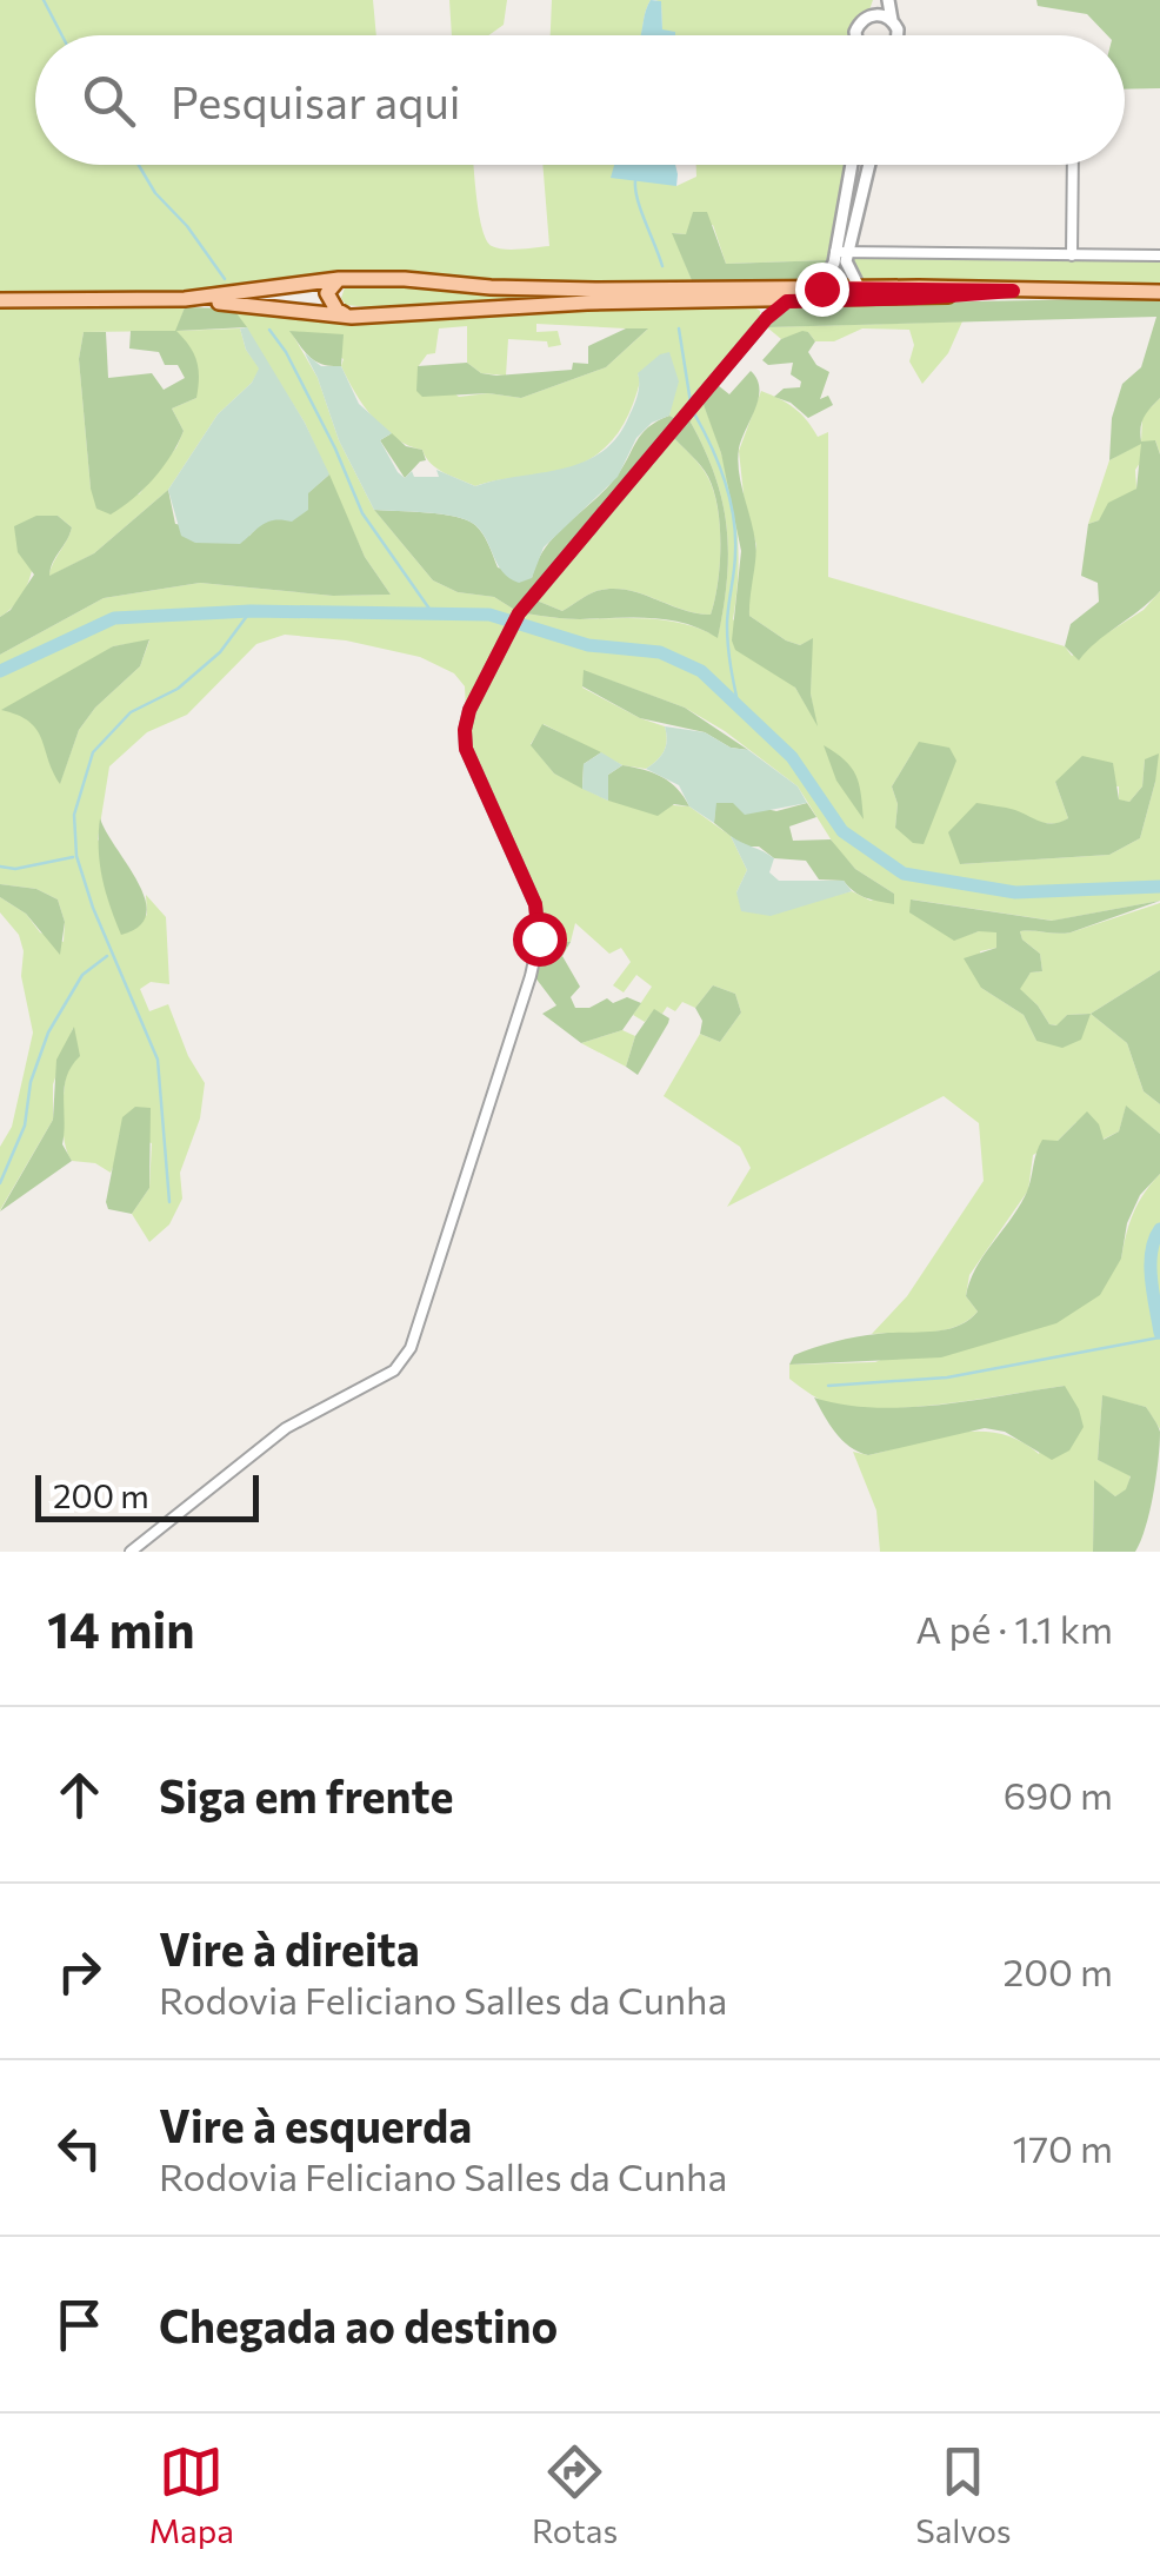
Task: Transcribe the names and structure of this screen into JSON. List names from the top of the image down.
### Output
{
  "scale_bar": "200 m",
  "page": {
    "search": "Pesquisar aqui",
    "scale": "200 m",
    "heading": ["14 min", "A pé · 1.1 km"],
    "list": [
      ["Siga em frente", "690 m"],
      ["Vire à direita", "Rodovia Feliciano Salles da Cunha", "200 m"],
      ["Vire à esquerda", "Rodovia Feliciano Salles da Cunha", "170 m"],
      "Chegada ao destino"
    ],
    "nav": ["Mapa", "Rotas", "Salvos"]
  }
}
